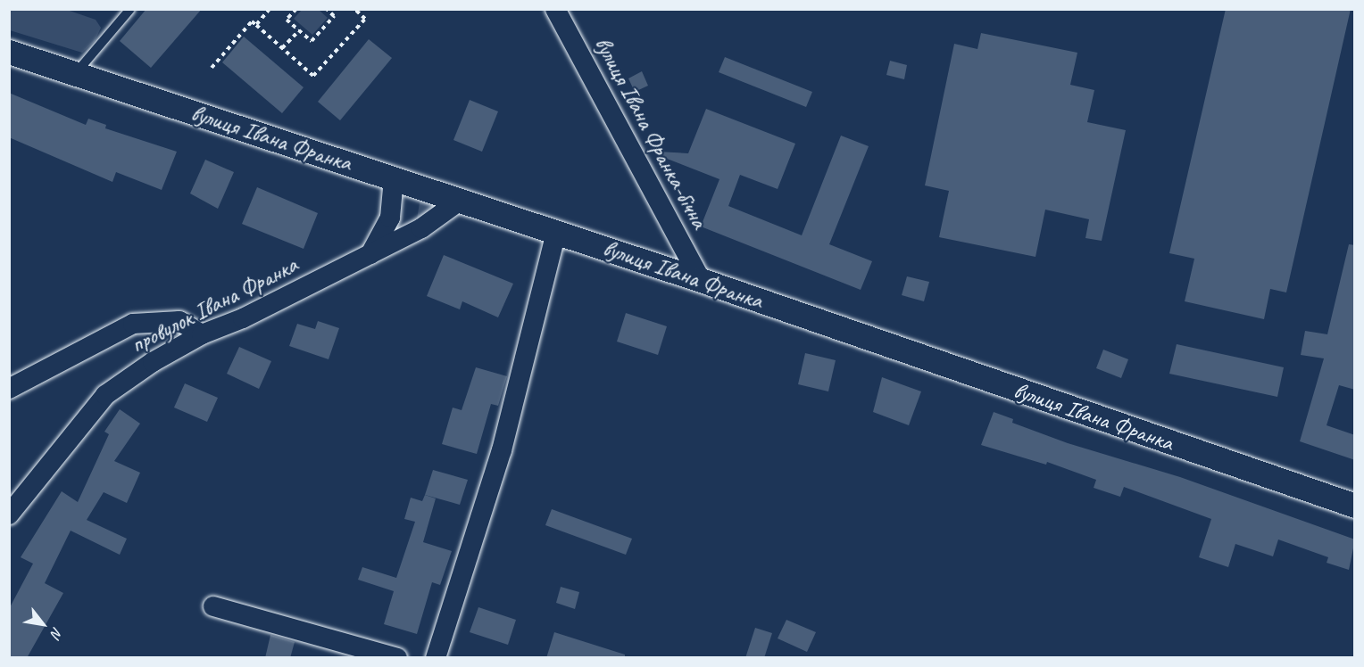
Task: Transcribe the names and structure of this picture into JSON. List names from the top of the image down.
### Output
{
  "streets": {
    "street": ["вулиця Івана Франка-бічна", "вулиця Івана Франка", "провулок Івана Франка"]
  },
  "crossings": [
    ["вулиця Івана Франка-бічна", "вулиця Івана Франка"],
    ["вулиця Івана Франка", "провулок Івана Франка"]
  ],
  "north": "bottom right"
}
